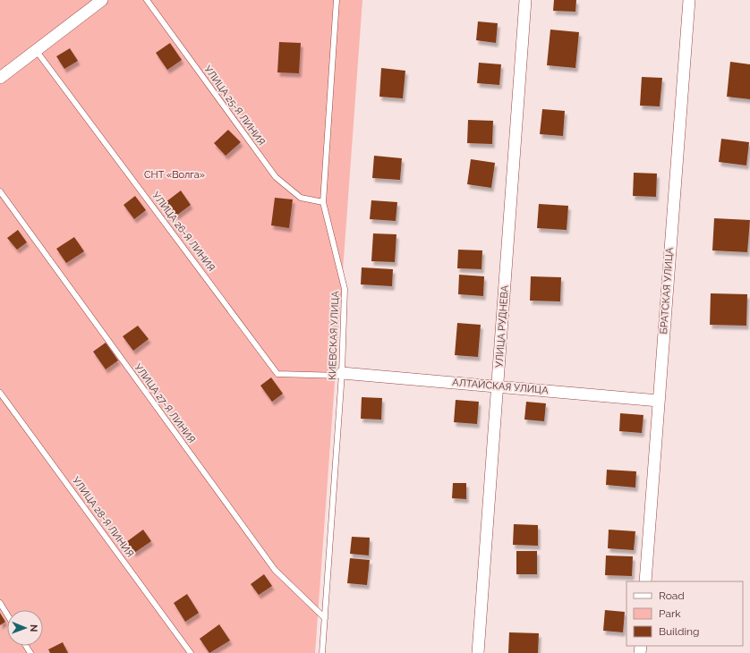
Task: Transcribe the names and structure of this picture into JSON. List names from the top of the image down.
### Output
{
  "streets": {
    "street": ["БРАТСКАЯ УЛИЦА", "УЛИЦА РУДНЕВА", "АЛТАЙСКАЯ УЛИЦА"],
    "lane": [
      "УЛИЦА 25-Я ЛИНИЯ",
      "УЛИЦА 26-Я ЛИНИЯ",
      "КИЕВСКАЯ УЛИЦА",
      "УЛИЦА 27-Я ЛИНИЯ",
      "УЛИЦА 28-Я ЛИНИЯ"
    ]
  },
  "crossings": [
    ["УЛИЦА 25-Я ЛИНИЯ", "КИЕВСКАЯ УЛИЦА"],
    ["УЛИЦА 26-Я ЛИНИЯ", "КИЕВСКАЯ УЛИЦА"],
    ["УЛИЦА 26-Я ЛИНИЯ", "АЛТАЙСКАЯ УЛИЦА"],
    ["БРАТСКАЯ УЛИЦА", "АЛТАЙСКАЯ УЛИЦА"],
    ["УЛИЦА РУДНЕВА", "АЛТАЙСКАЯ УЛИЦА"],
    ["КИЕВСКАЯ УЛИЦА", "АЛТАЙСКАЯ УЛИЦА"],
    ["КИЕВСКАЯ УЛИЦА", "УЛИЦА 27-Я ЛИНИЯ"]
  ],
  "parks": ["СНТ «Волга»"],
  "legend": ["Road", "Park", "Building"],
  "north": "right"
}
